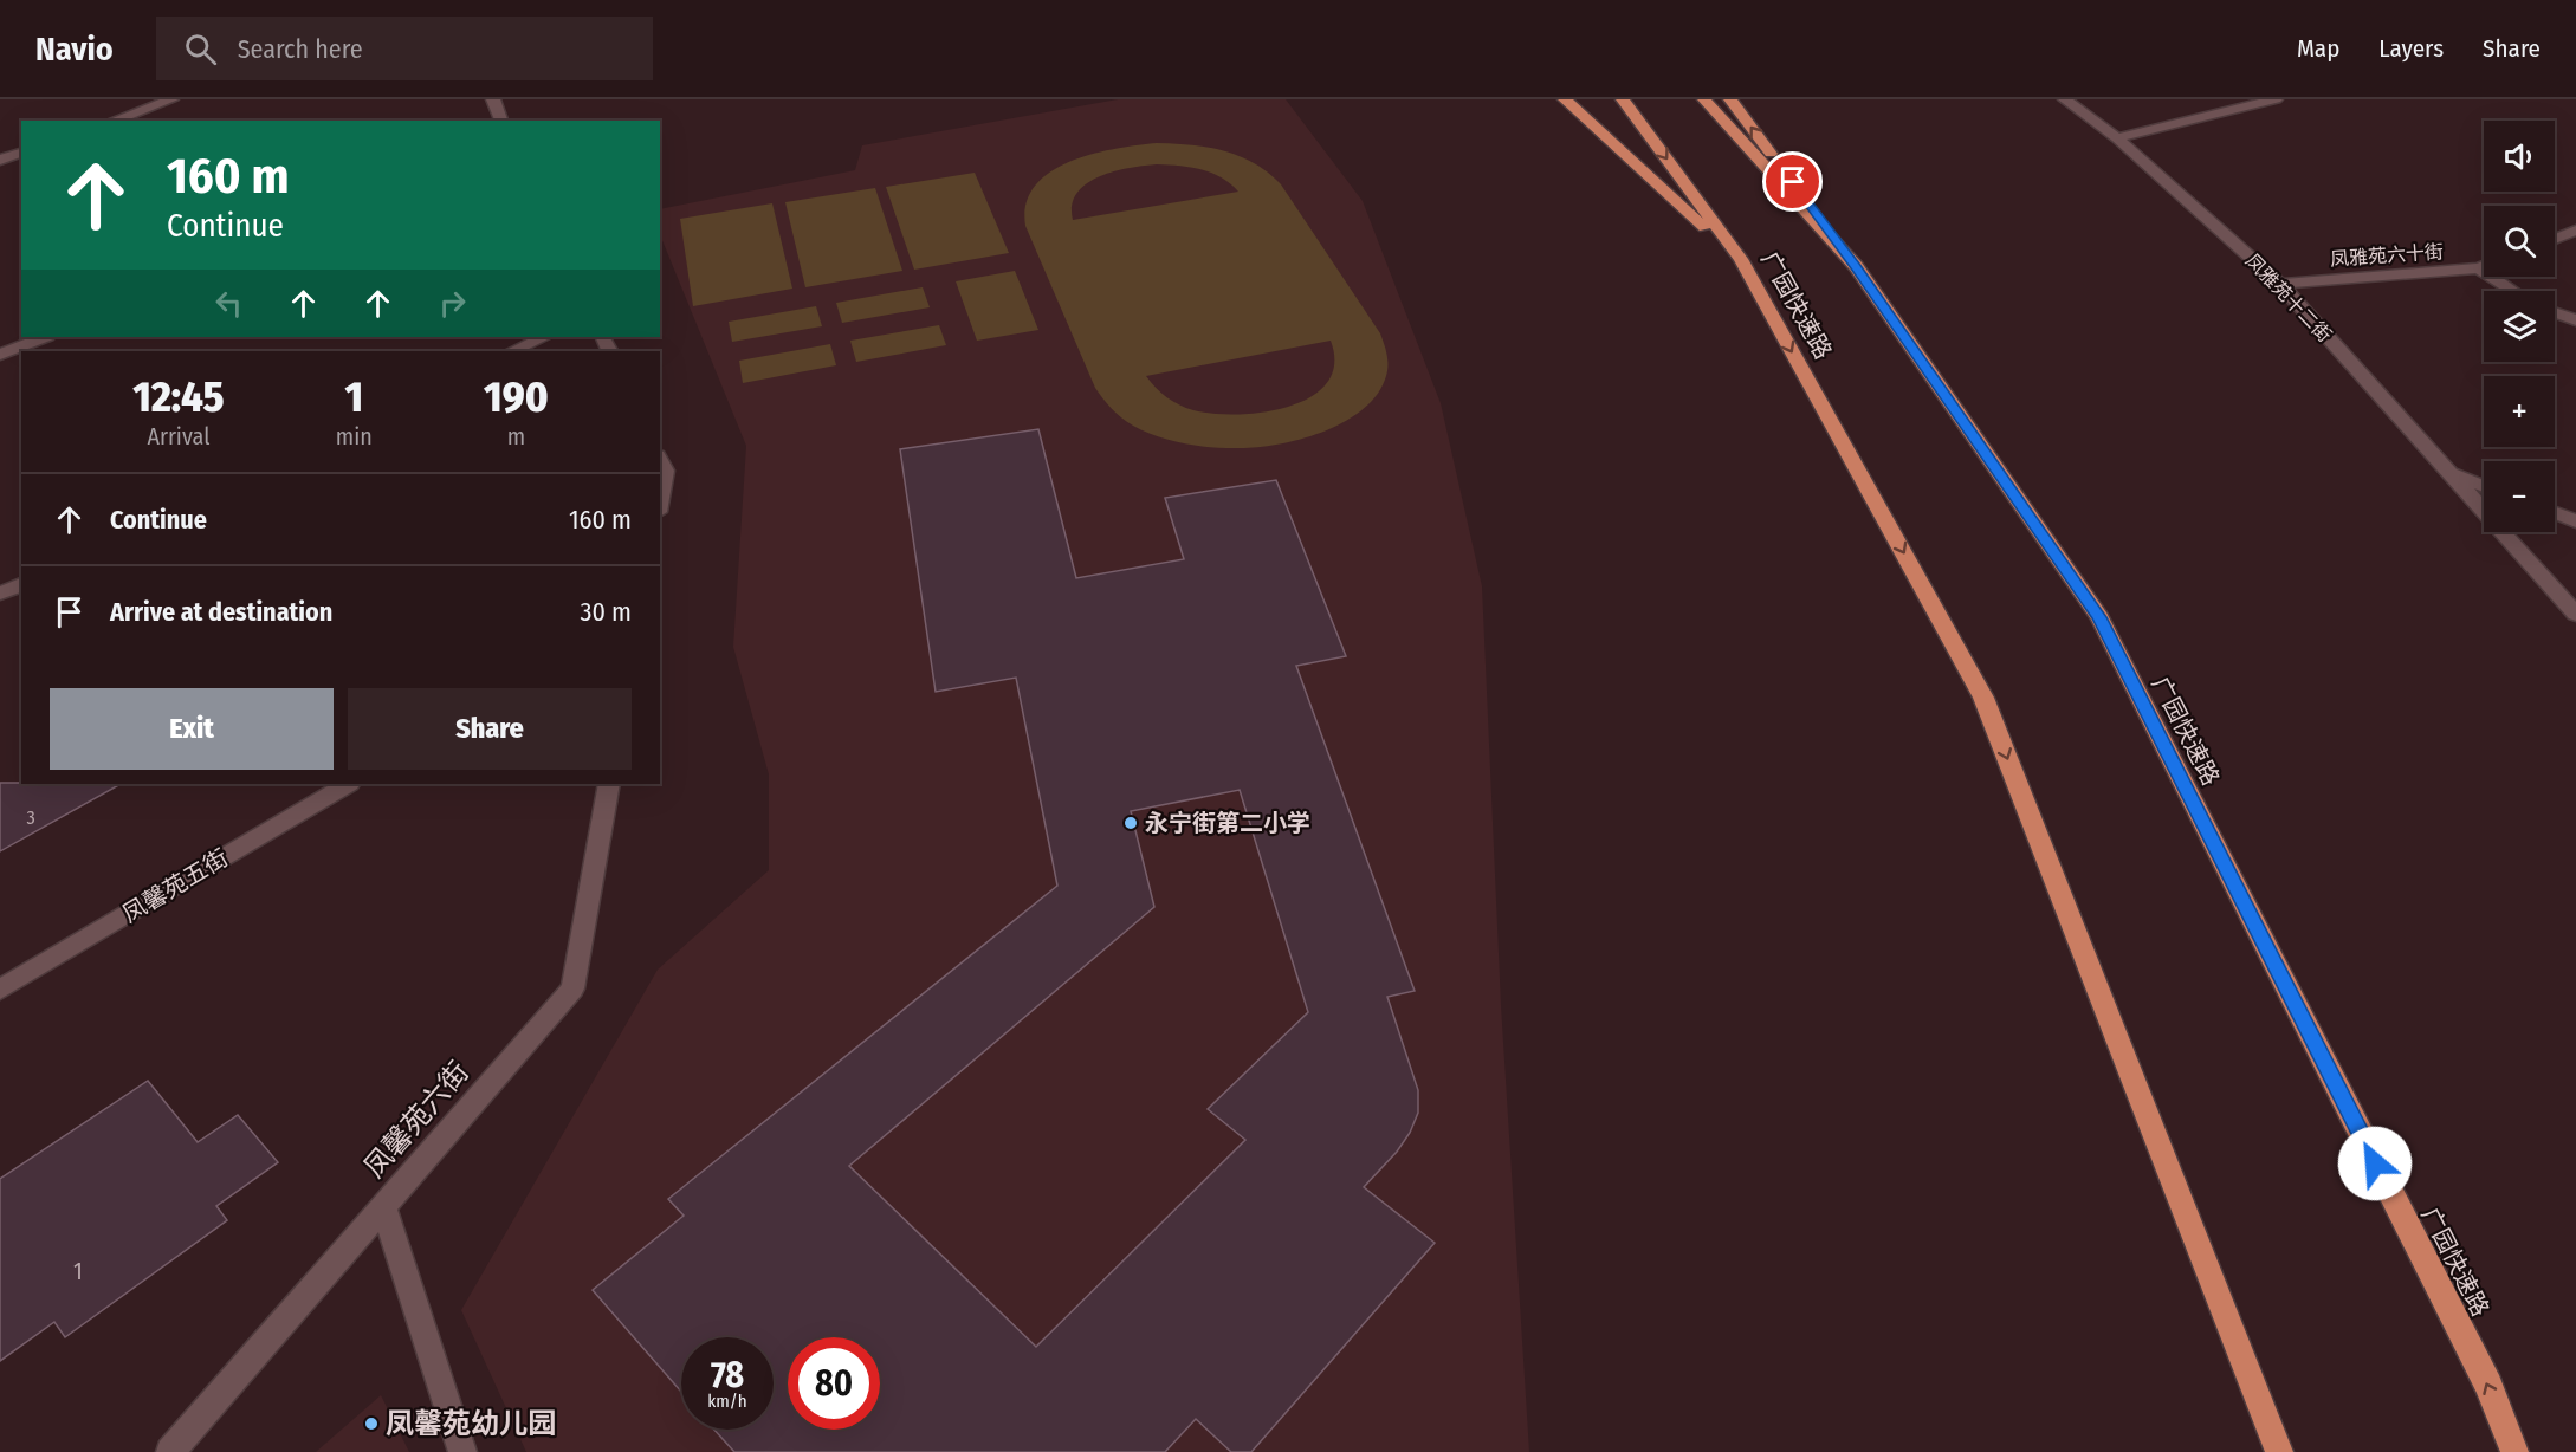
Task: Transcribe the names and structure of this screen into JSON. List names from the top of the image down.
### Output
{
  "streets": {
    "highway": ["广园快速路"],
    "lane": [
      "凤雅苑六十街",
      "凤雅苑十二街",
      "凤馨苑五街",
      "凤馨苑六街"
    ]
  },
  "crossings": [
    ["凤雅苑六十街", "凤雅苑十二街"]
  ],
  "places": ["永宁街第二小学", "凤馨苑幼儿园"],
  "house_numbers": ["3", "1"],
  "page": {
    "header": "Navio",
    "search": "Search here",
    "nav": ["Map", "Layers", "Share"],
    "map_buttons": ["+", "−"],
    "turn": ["160 m", "Continue"],
    "eta": [
      "12:45",
      "Arrival",
      "1",
      "min",
      "190",
      "m"
    ],
    "list": [
      {
        "name": "Continue",
        "value": "160 m"
      },
      {
        "name": "Arrive at destination",
        "value": "30 m"
      }
    ],
    "buttons": ["Exit", "Share"],
    "speed": "78 km/h",
    "limit": "80"
  }
}
